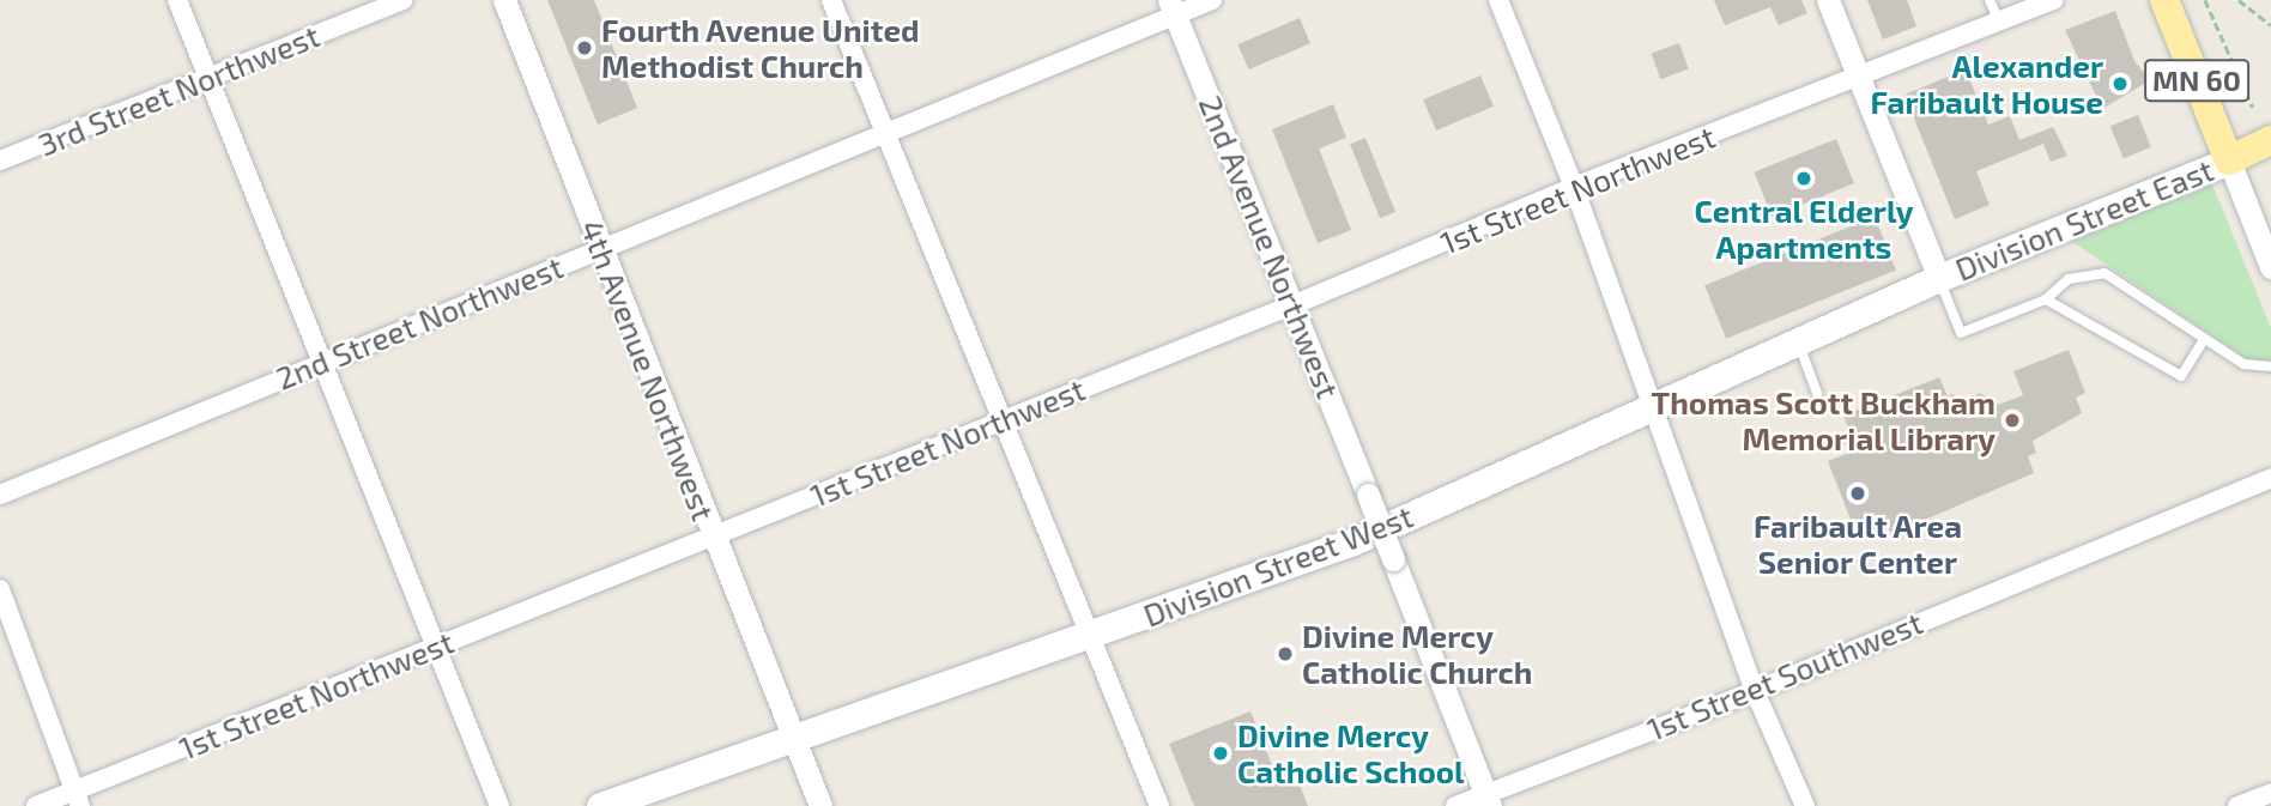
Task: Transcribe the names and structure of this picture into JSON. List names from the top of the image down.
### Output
{
  "streets": {
    "main road": ["MN 60", "Division Street East", "Division Street West"],
    "street": [
      "3rd Street Northwest",
      "1st Street Northwest",
      "2nd Avenue Northwest",
      "2nd Street Northwest",
      "4th Avenue Northwest",
      "1st Street Southwest"
    ]
  },
  "crossings": [
    ["MN 60", "Division Street East"],
    ["1st Street Northwest", "2nd Avenue Northwest"],
    ["1st Street Northwest", "4th Avenue Northwest"],
    ["Division Street East", "Division Street West"],
    ["2nd Avenue Northwest", "2nd Street Northwest"],
    ["2nd Avenue Northwest", "1st Street Southwest"],
    ["2nd Street Northwest", "4th Avenue Northwest"],
    ["4th Avenue Northwest", "Division Street West"]
  ],
  "places": [
    "Fourth Avenue United Methodist Church",
    "Alexander Faribault House",
    "Central Elderly Apartments",
    "Thomas Scott Buckham Memorial Library",
    "Faribault Area Senior Center",
    "Divine Mercy Catholic Church",
    "Divine Mercy Catholic School"
  ]
}
